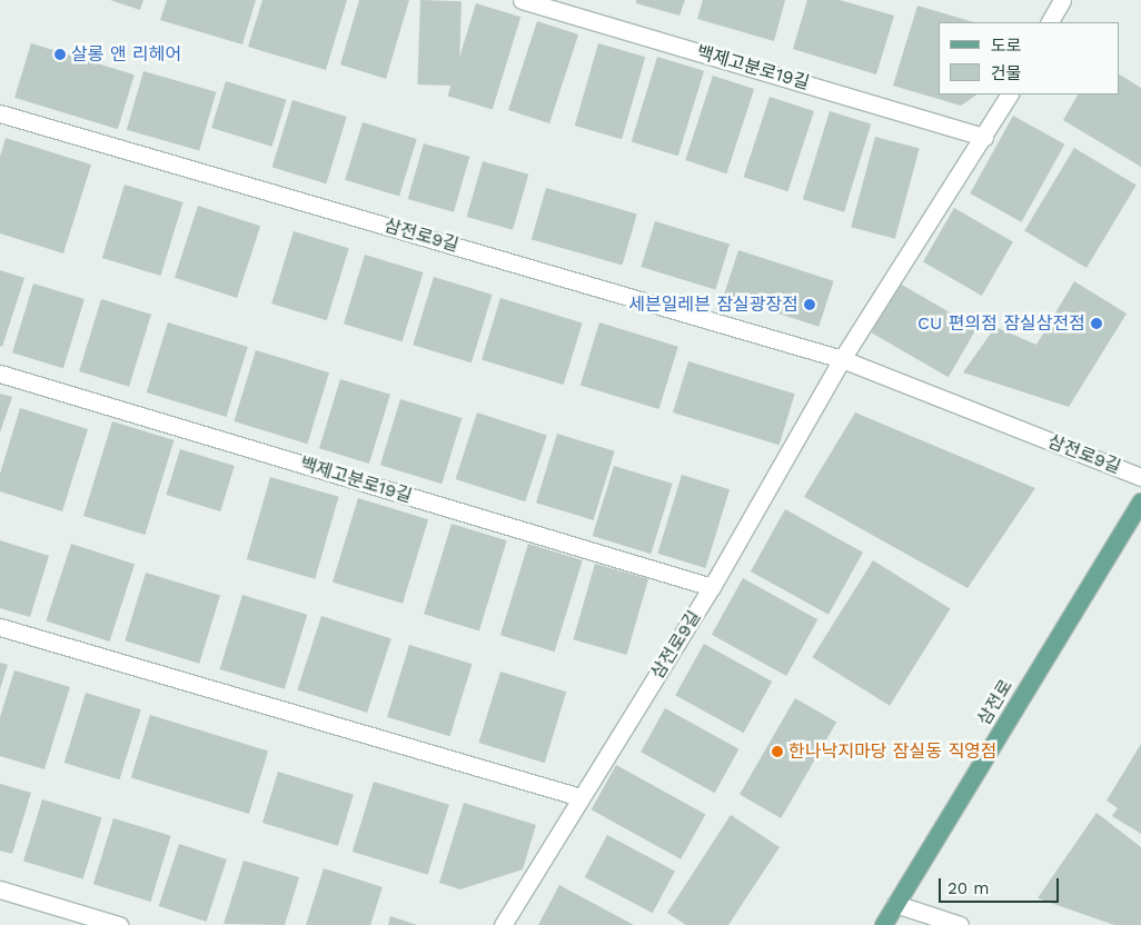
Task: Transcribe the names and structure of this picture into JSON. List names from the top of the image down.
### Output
{
  "streets": {
    "main road": ["삼전로"],
    "street": ["백제고분로19길", "삼전로9길"]
  },
  "crossings": [
    ["백제고분로19길", "삼전로9길"]
  ],
  "places": [
    "살롱 앤 리헤어",
    "세븐일레븐 잠실광장점",
    "CU 편의점 잠실삼전점",
    "한나낙지마당 잠실동 직영점"
  ],
  "legend": ["도로", "건물"],
  "scale_bar": "20 m"
}
